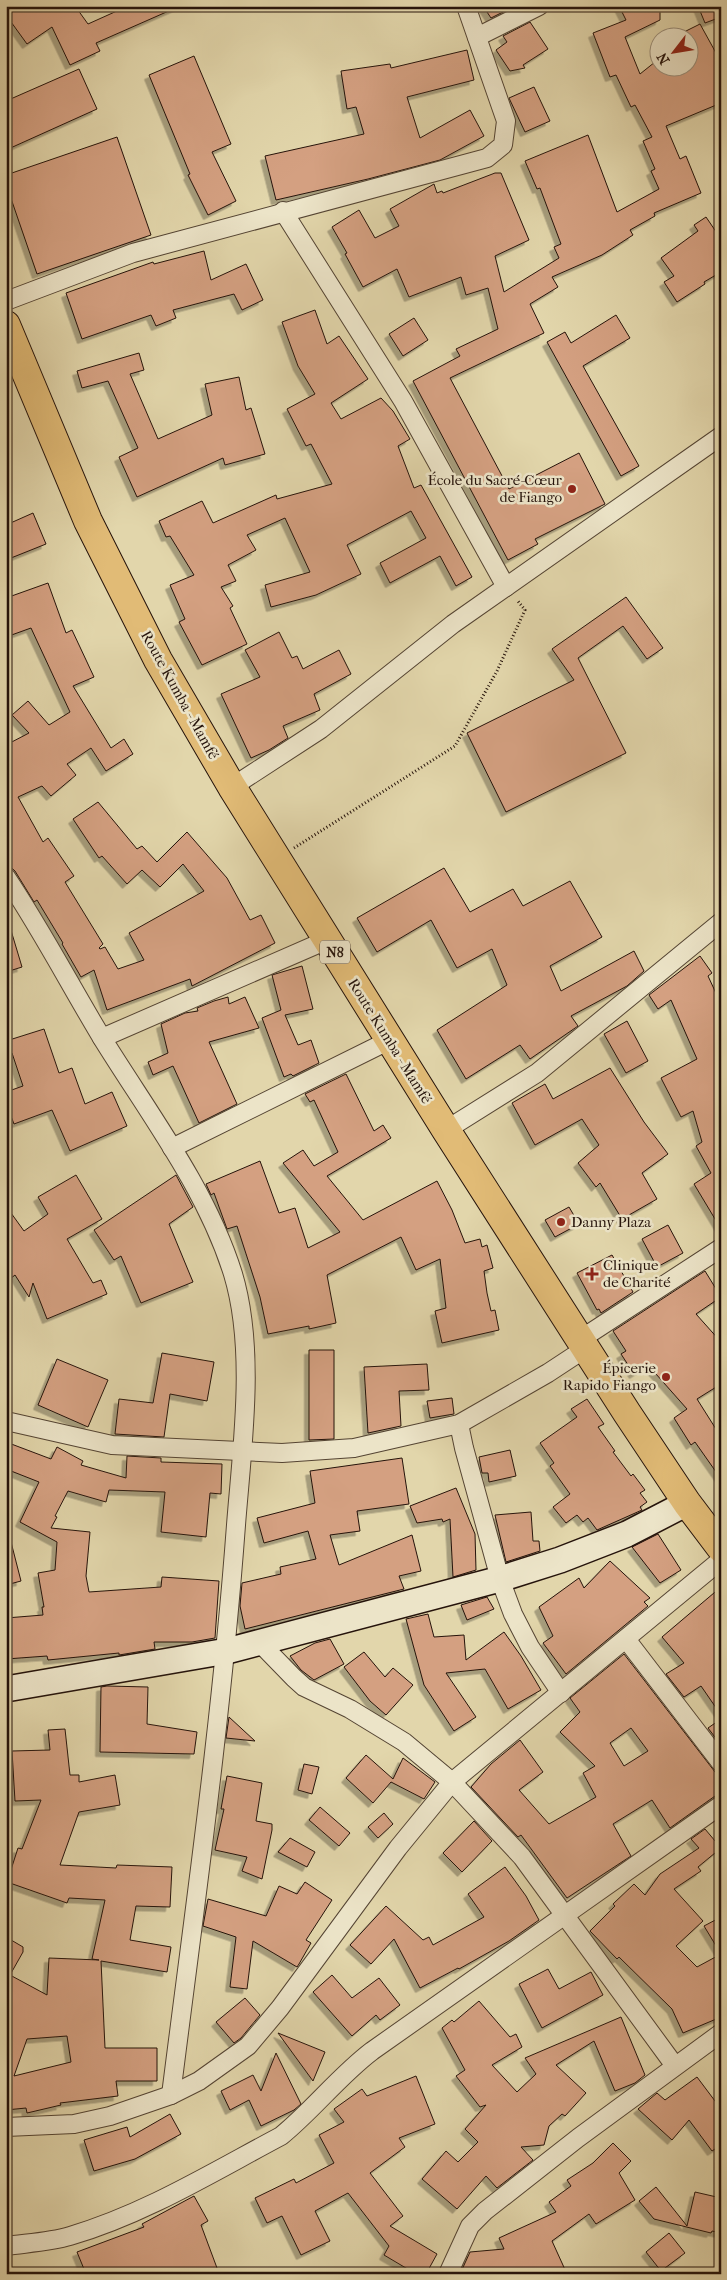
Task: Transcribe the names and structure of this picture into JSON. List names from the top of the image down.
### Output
{
  "streets": {
    "highway": ["Route Kumba - Mamfé", "N8"]
  },
  "places": {
    "other": ["École du Sacré-Cœur de Fiango", "Danny Plaza", "Épicerie Rapido Fiango"],
    "health": ["Clinique de Charité"]
  },
  "north": "bottom left"
}
